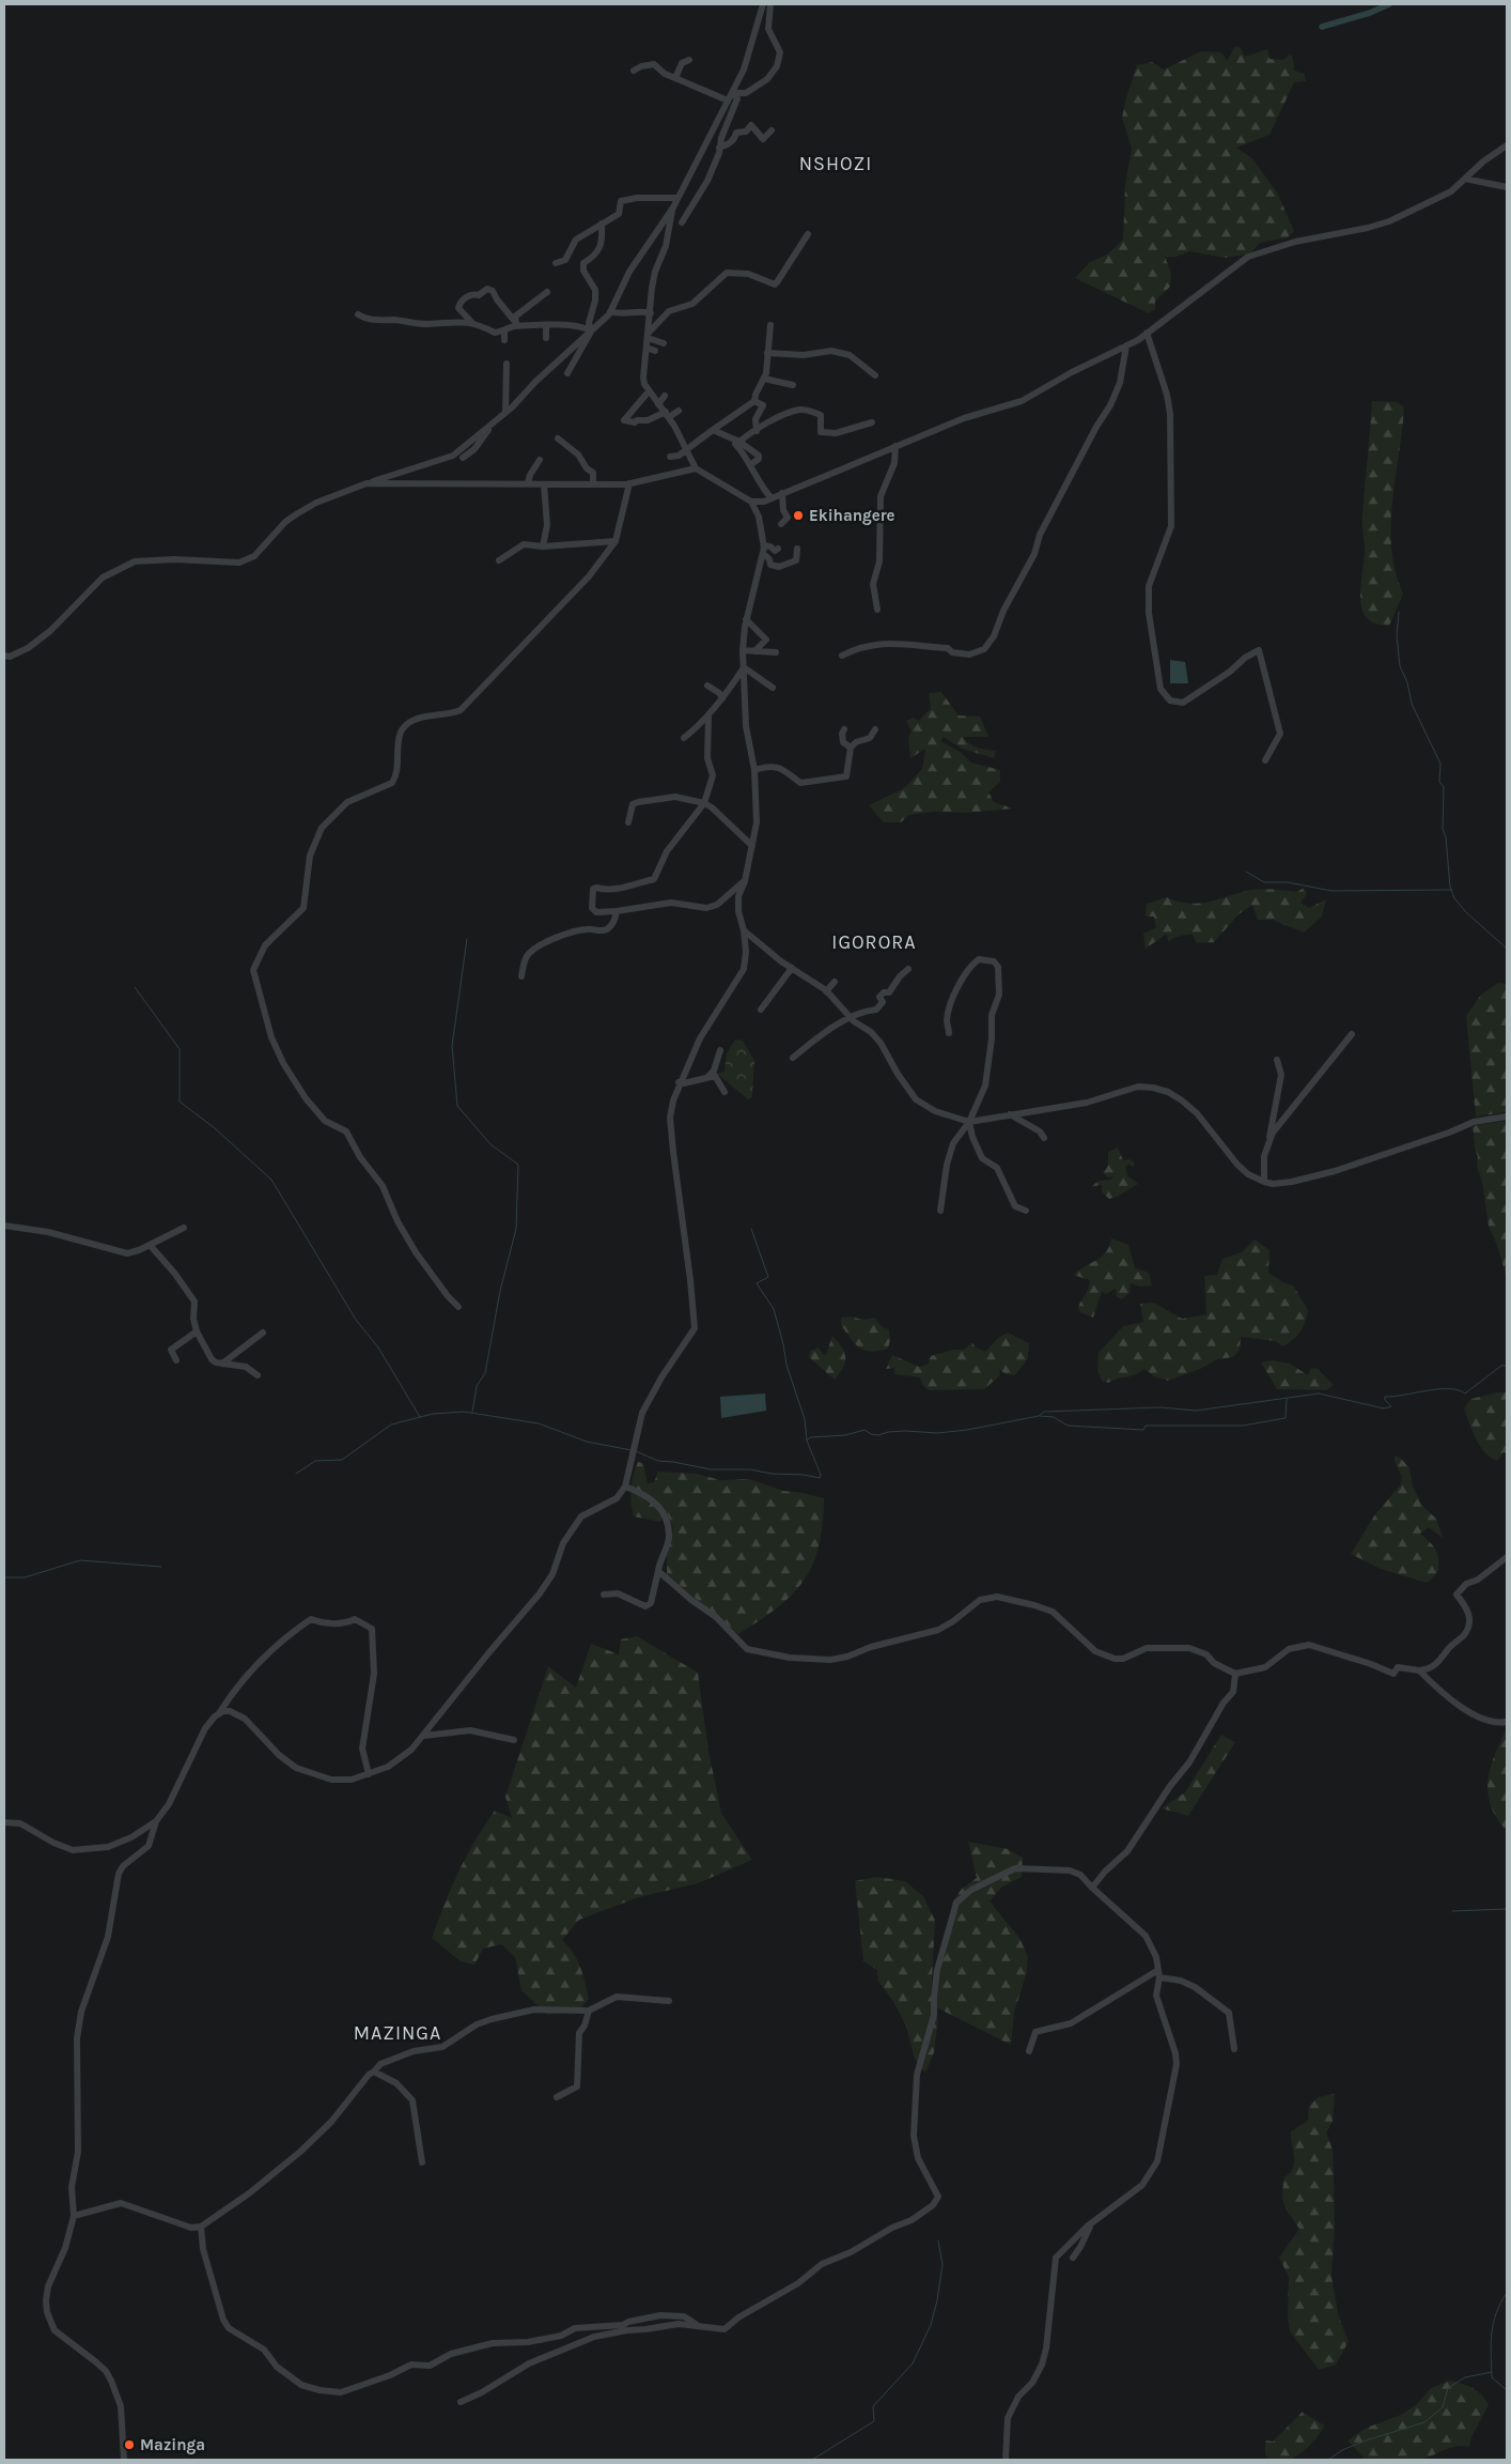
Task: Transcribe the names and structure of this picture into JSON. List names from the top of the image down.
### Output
{
  "districts": ["NSHOZI", "IGORORA", "MAZINGA"],
  "places": ["Ekihangere", "Mazinga"]
}
